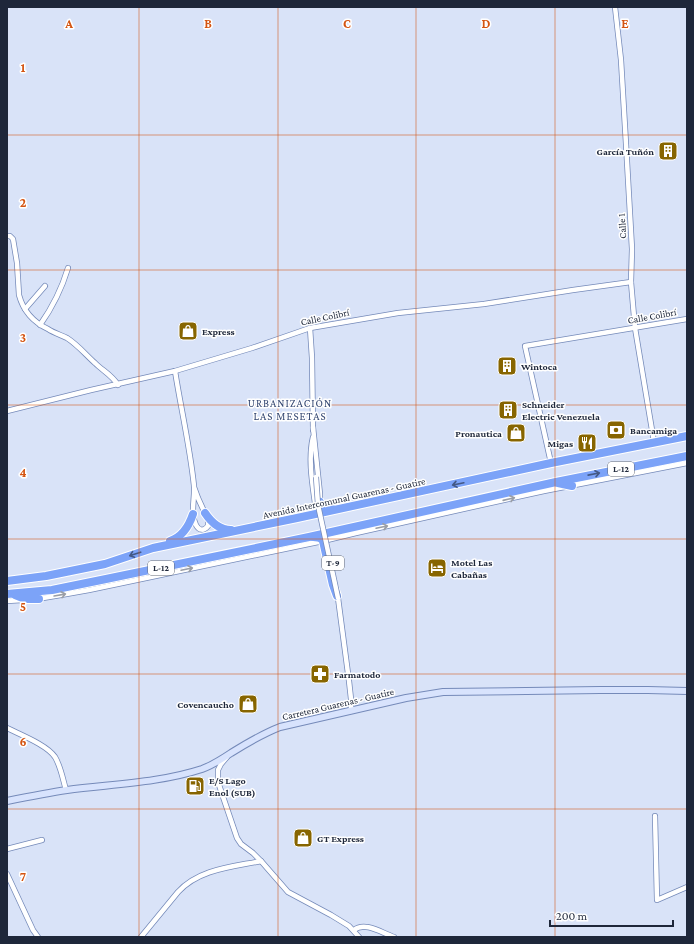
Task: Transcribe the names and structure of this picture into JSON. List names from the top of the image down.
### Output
{
  "streets": {
    "highway": ["L-12", "Avenida Intercomunal Guarenas - Guatire", "T-9"],
    "main road": ["Carretera Guarenas - Guatire"],
    "street": ["Calle 1", "Calle Colibrí"]
  },
  "crossings": [
    ["Calle 1", "Calle Colibrí"],
    ["Calle 1", "Avenida Intercomunal Guarenas - Guatire"],
    ["Calle Colibrí", "Avenida Intercomunal Guarenas - Guatire"],
    ["L-12", "T-9"]
  ],
  "districts": ["URBANIZACIÓN LAS MESETAS"],
  "places": {
    "building": ["García Tuñón", "Wintoca", "Schneider Electric Venezuela"],
    "shop": [
      "Express",
      "Pronautica",
      "Covencaucho",
      "GT Express"
    ],
    "bank": ["Bancamiga"],
    "restaurant": ["Migas"],
    "hotel": ["Motel Las Cabañas"],
    "pharmacy": ["Farmatodo"],
    "fuel station": ["E/S Lago Enol (SUB)"]
  },
  "scale_bar": "200 m",
  "grid": {
    "columns": [
      "A",
      "B",
      "C",
      "D",
      "E"
    ],
    "rows": [
      "1",
      "2",
      "3",
      "4",
      "5",
      "6",
      "7"
    ]
  }
}
